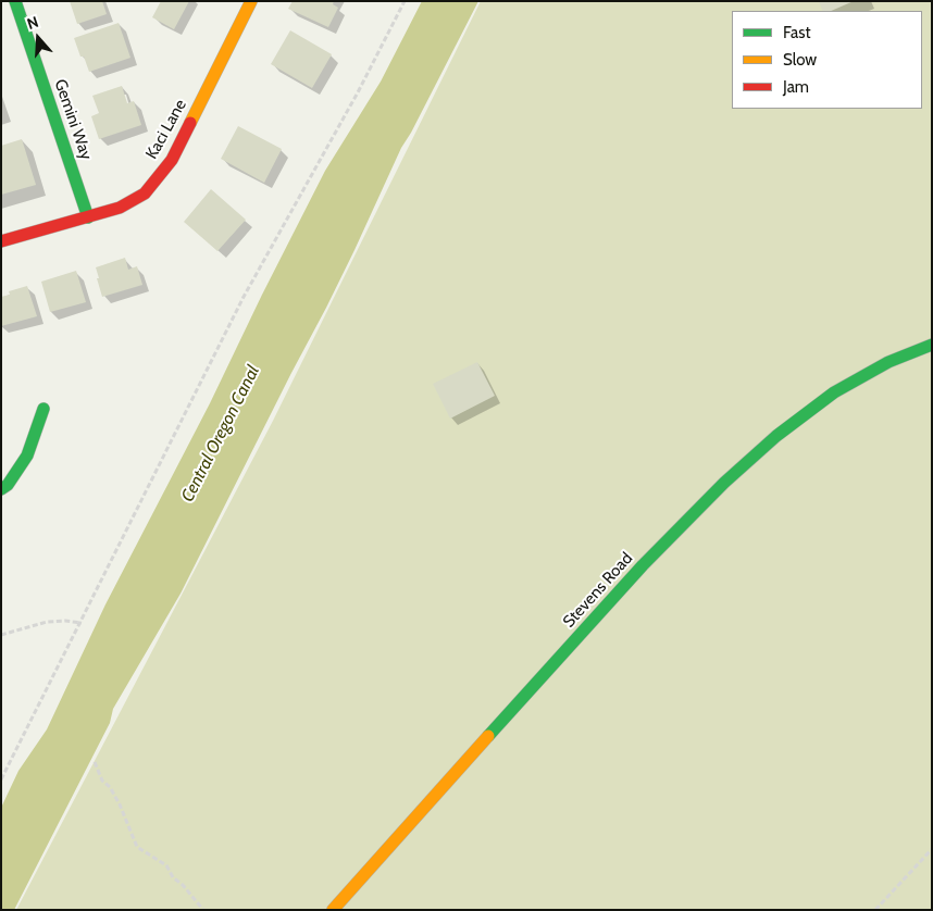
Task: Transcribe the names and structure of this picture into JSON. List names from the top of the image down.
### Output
{
  "streets": {
    "street": ["Gemini Way", "Kaci Lane", "Stevens Road"]
  },
  "crossings": [
    ["Gemini Way", "Kaci Lane"]
  ],
  "water": ["Central Oregon Canal"],
  "legend": ["Fast", "Slow", "Jam"],
  "north": "top"
}
